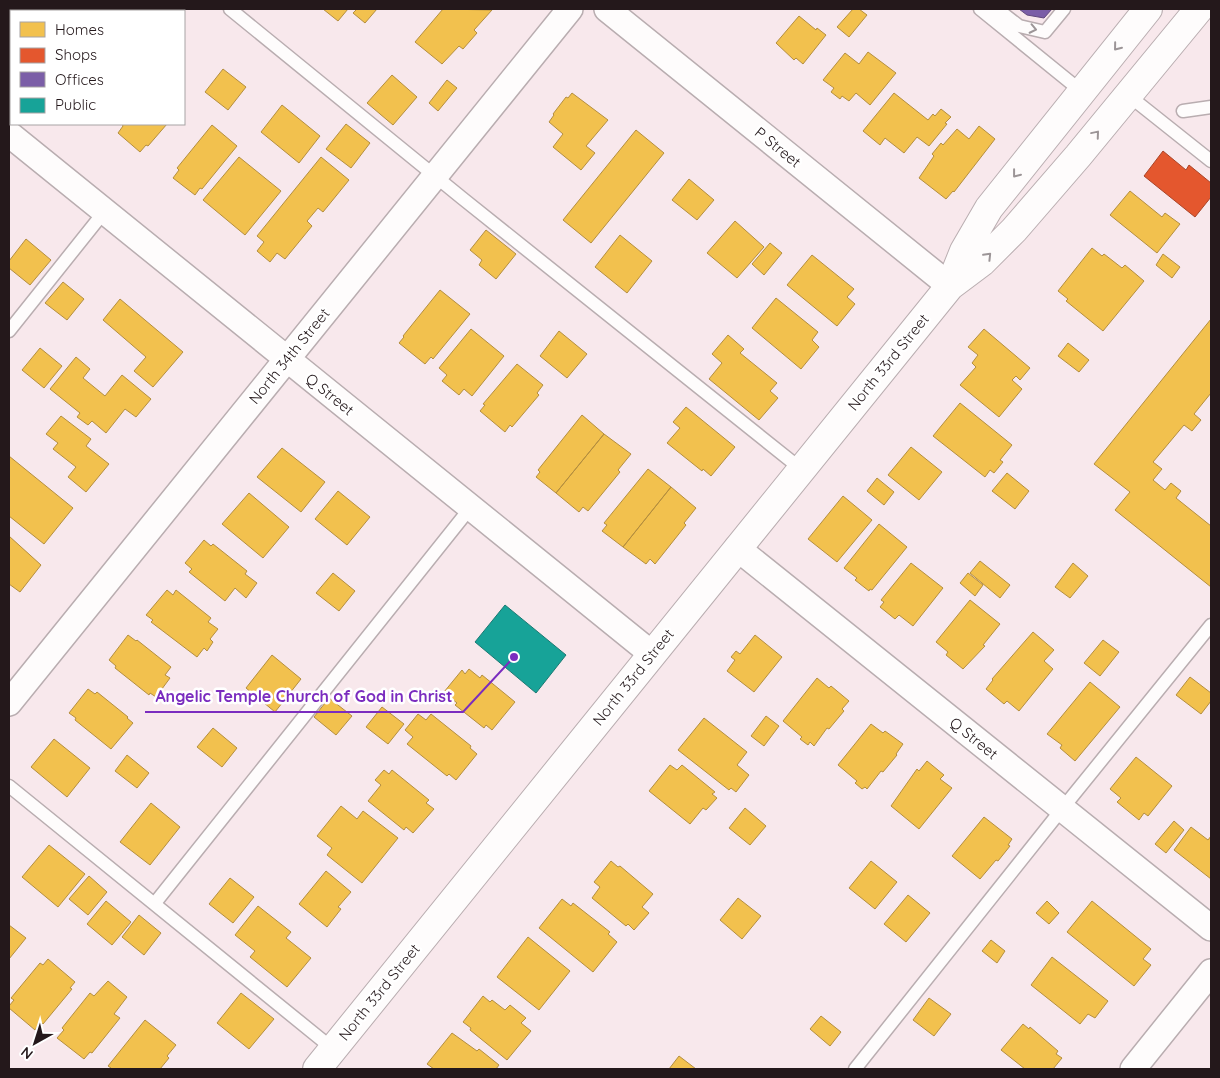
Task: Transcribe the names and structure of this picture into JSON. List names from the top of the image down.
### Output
{
  "streets": {
    "main road": ["North 33rd Street"],
    "street": ["P Street", "North 34th Street", "Q Street"]
  },
  "crossings": [
    ["P Street", "North 33rd Street"],
    ["North 34th Street", "Q Street"],
    ["North 33rd Street", "Q Street"]
  ],
  "places": ["Angelic Temple Church of God in Christ"],
  "legend": [
    "Homes",
    "Shops",
    "Offices",
    "Public"
  ],
  "north": "bottom left"
}
